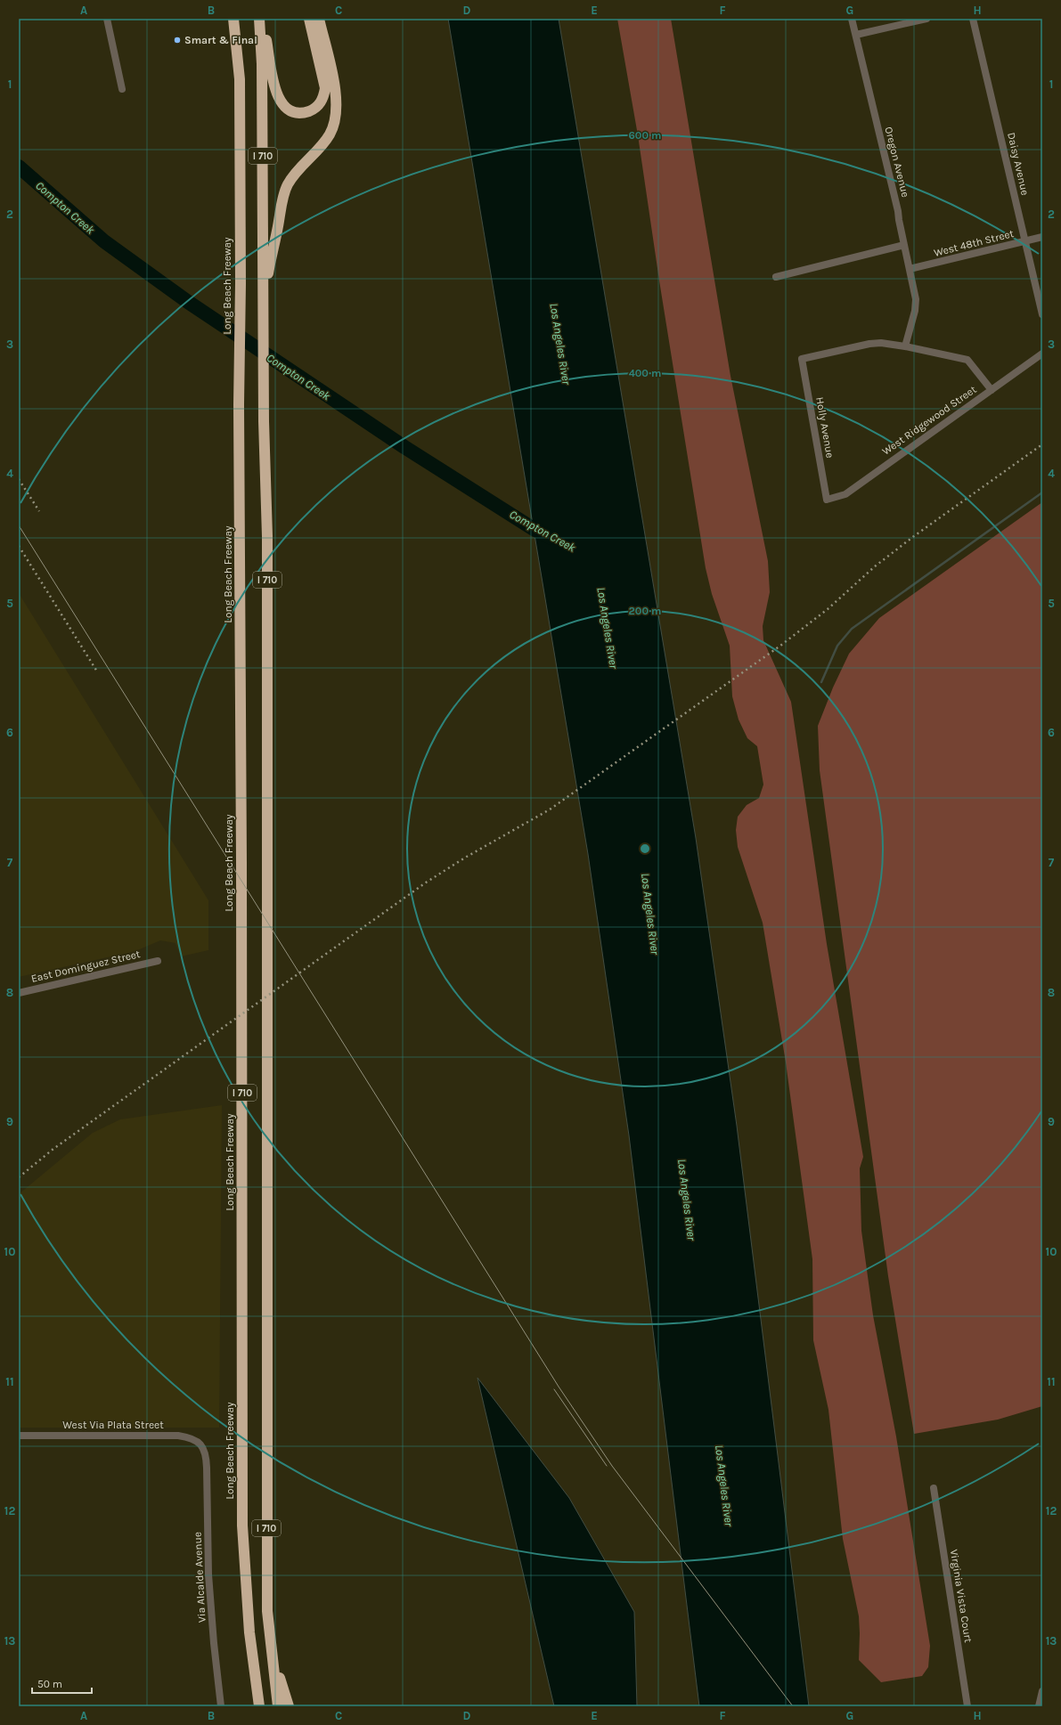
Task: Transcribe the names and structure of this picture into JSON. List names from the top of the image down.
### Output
{
  "streets": {
    "highway": ["I 710", "Long Beach Freeway"],
    "street": [
      "Oregon Avenue",
      "Daisy Avenue",
      "West 48th Street",
      "West Ridgewood Street",
      "Holly Avenue",
      "East Dominguez Street",
      "West Via Plata Street",
      "Via Alcalde Avenue",
      "Virginia Vista Court"
    ]
  },
  "crossings": [
    ["Oregon Avenue", "West 48th Street"],
    ["Oregon Avenue", "Holly Avenue"],
    ["Daisy Avenue", "West 48th Street"],
    ["West Ridgewood Street", "Holly Avenue"],
    ["West Via Plata Street", "Via Alcalde Avenue"]
  ],
  "water": ["Compton Creek", "Los Angeles River"],
  "places": ["Smart & Final"],
  "scale_bar": "50 m",
  "grid": {
    "columns": [
      "A",
      "B",
      "C",
      "D",
      "E",
      "F",
      "G",
      "H"
    ],
    "rows": [
      "1",
      "2",
      "3",
      "4",
      "5",
      "6",
      "7",
      "8",
      "9",
      "10",
      "11",
      "12",
      "13"
    ]
  },
  "rings": ["600 m", "400 m", "200 m"]
}
